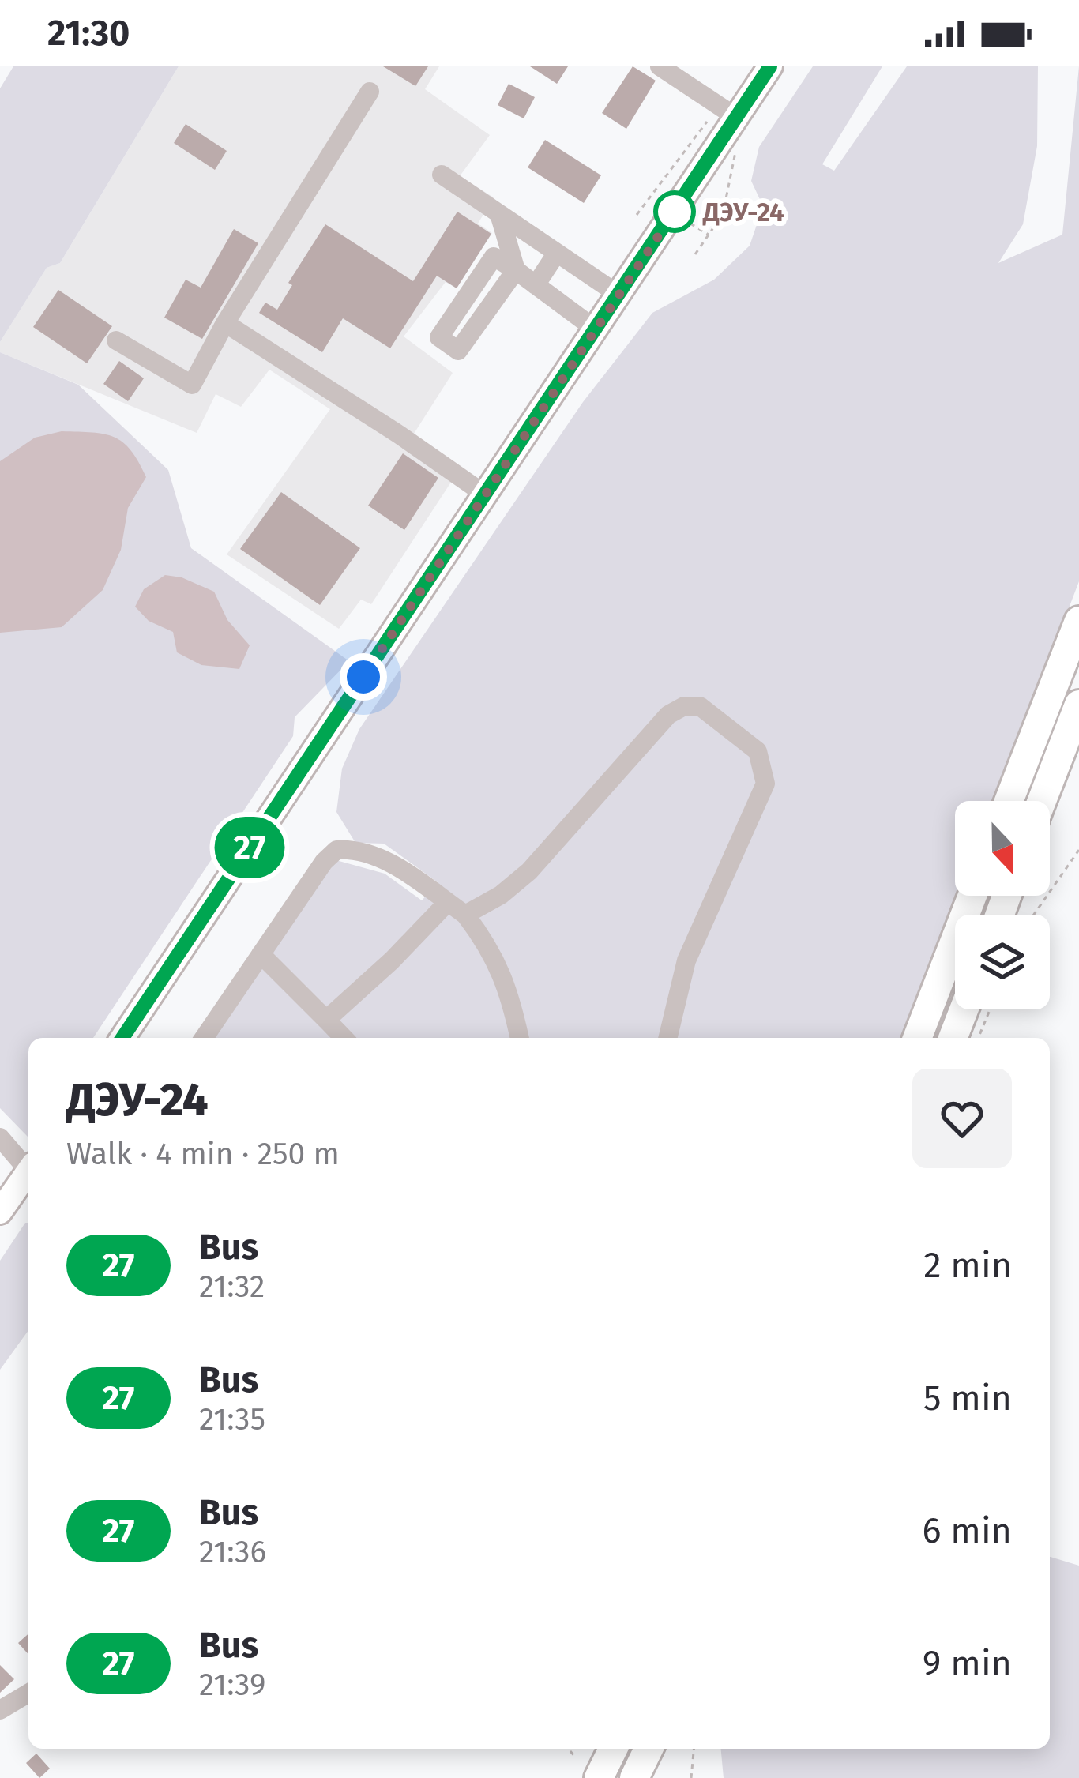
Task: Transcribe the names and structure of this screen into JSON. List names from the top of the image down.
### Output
{
  "places": ["ДЭУ-24"],
  "lines": ["bus line 27"],
  "north": "bottom",
  "page": {
    "status": "21:30",
    "on_map": "27",
    "heading": ["ДЭУ-24", "Walk · 4 min · 250 m"],
    "list": [
      {
        "mark": "27",
        "name": "Bus",
        "note": "21:32",
        "value": "2 min"
      },
      {
        "mark": "27",
        "name": "Bus",
        "note": "21:35",
        "value": "5 min"
      },
      {
        "mark": "27",
        "name": "Bus",
        "note": "21:36",
        "value": "6 min"
      },
      {
        "mark": "27",
        "name": "Bus",
        "note": "21:39",
        "value": "9 min"
      }
    ]
  }
}
